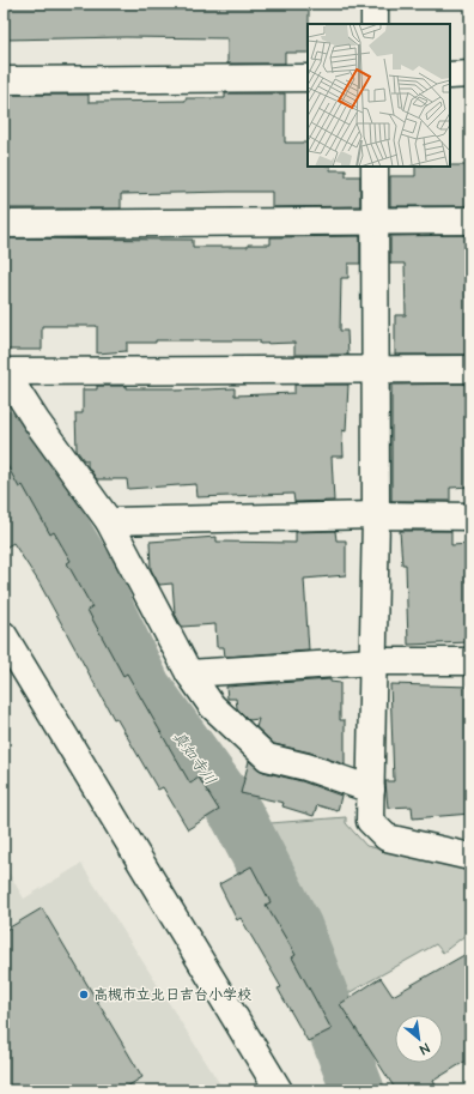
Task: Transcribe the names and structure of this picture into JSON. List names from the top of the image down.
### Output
{
  "water": ["真如寺川"],
  "places": ["高槻市立北日吉台小学校"],
  "north": "bottom right"
}
